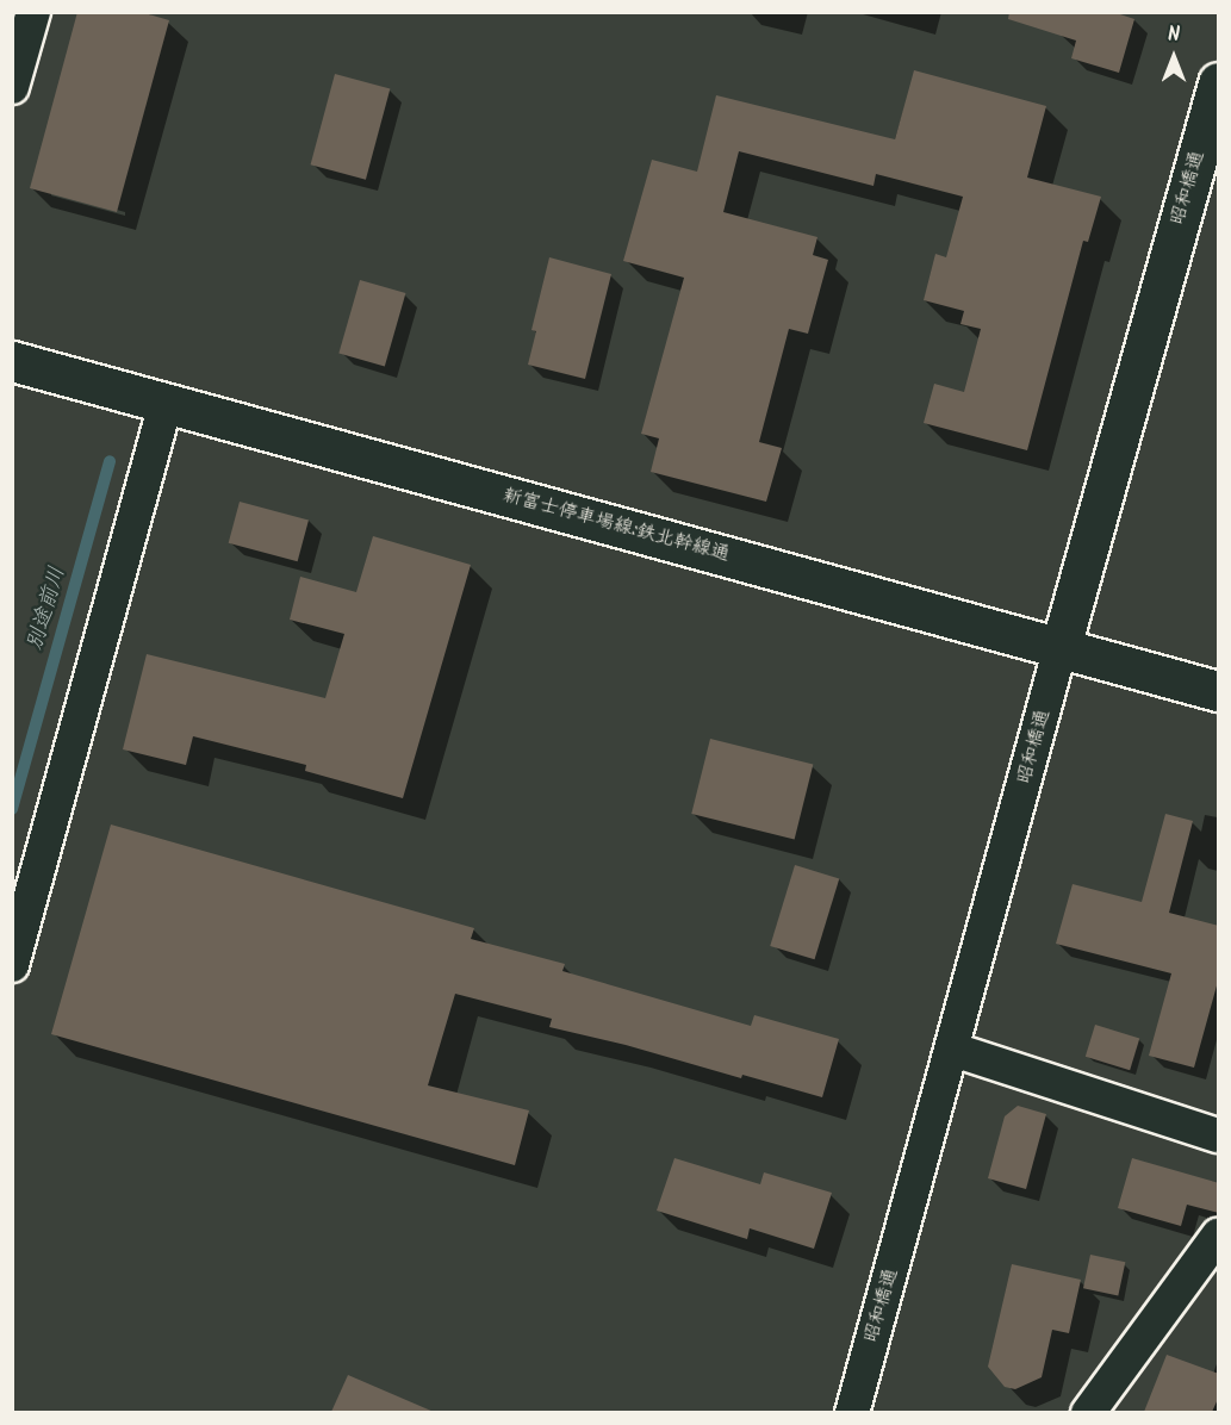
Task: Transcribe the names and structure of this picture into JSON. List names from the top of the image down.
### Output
{
  "streets": {
    "main road": ["昭和橋通", "新富士停車場線:鉄北幹線通"]
  },
  "crossings": [
    ["昭和橋通", "新富士停車場線:鉄北幹線通"]
  ],
  "water": ["別途前川"],
  "north": "top"
}
